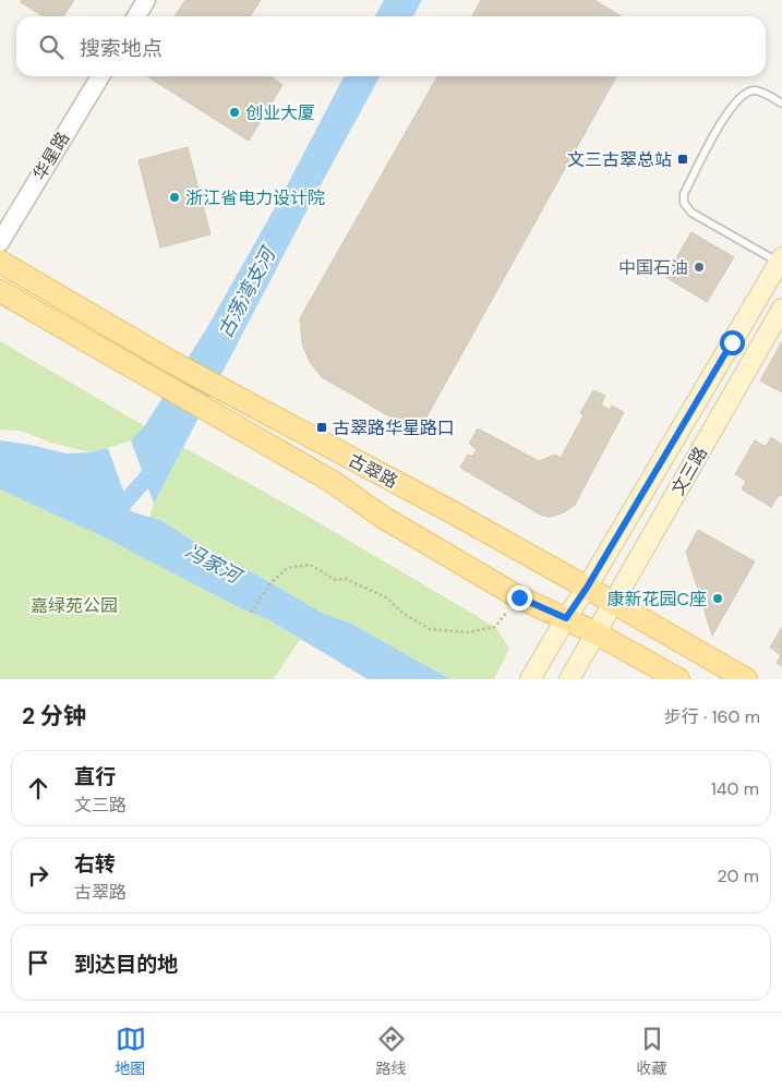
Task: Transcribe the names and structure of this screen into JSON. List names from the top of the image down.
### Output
{
  "streets": {
    "main road": ["古翠路", "文三路"],
    "street": ["华星路"]
  },
  "crossings": [
    ["古翠路", "文三路"]
  ],
  "water": ["古荡湾支河", "冯家河"],
  "parks": ["嘉绿苑公园"],
  "places": {
    "other": [
      "创业大厦",
      "浙江省电力设计院",
      "中国石油",
      "康新花园C座"
    ],
    "transit": ["文三古翠总站", "古翠路华星路口"]
  },
  "page": {
    "search": "搜索地点",
    "heading": ["2 分钟", "步行 · 160 m"],
    "list": [
      ["直行", "文三路", "140 m"],
      ["右转", "古翠路", "20 m"],
      "到达目的地"
    ],
    "nav": ["地图", "路线", "收藏"]
  }
}
